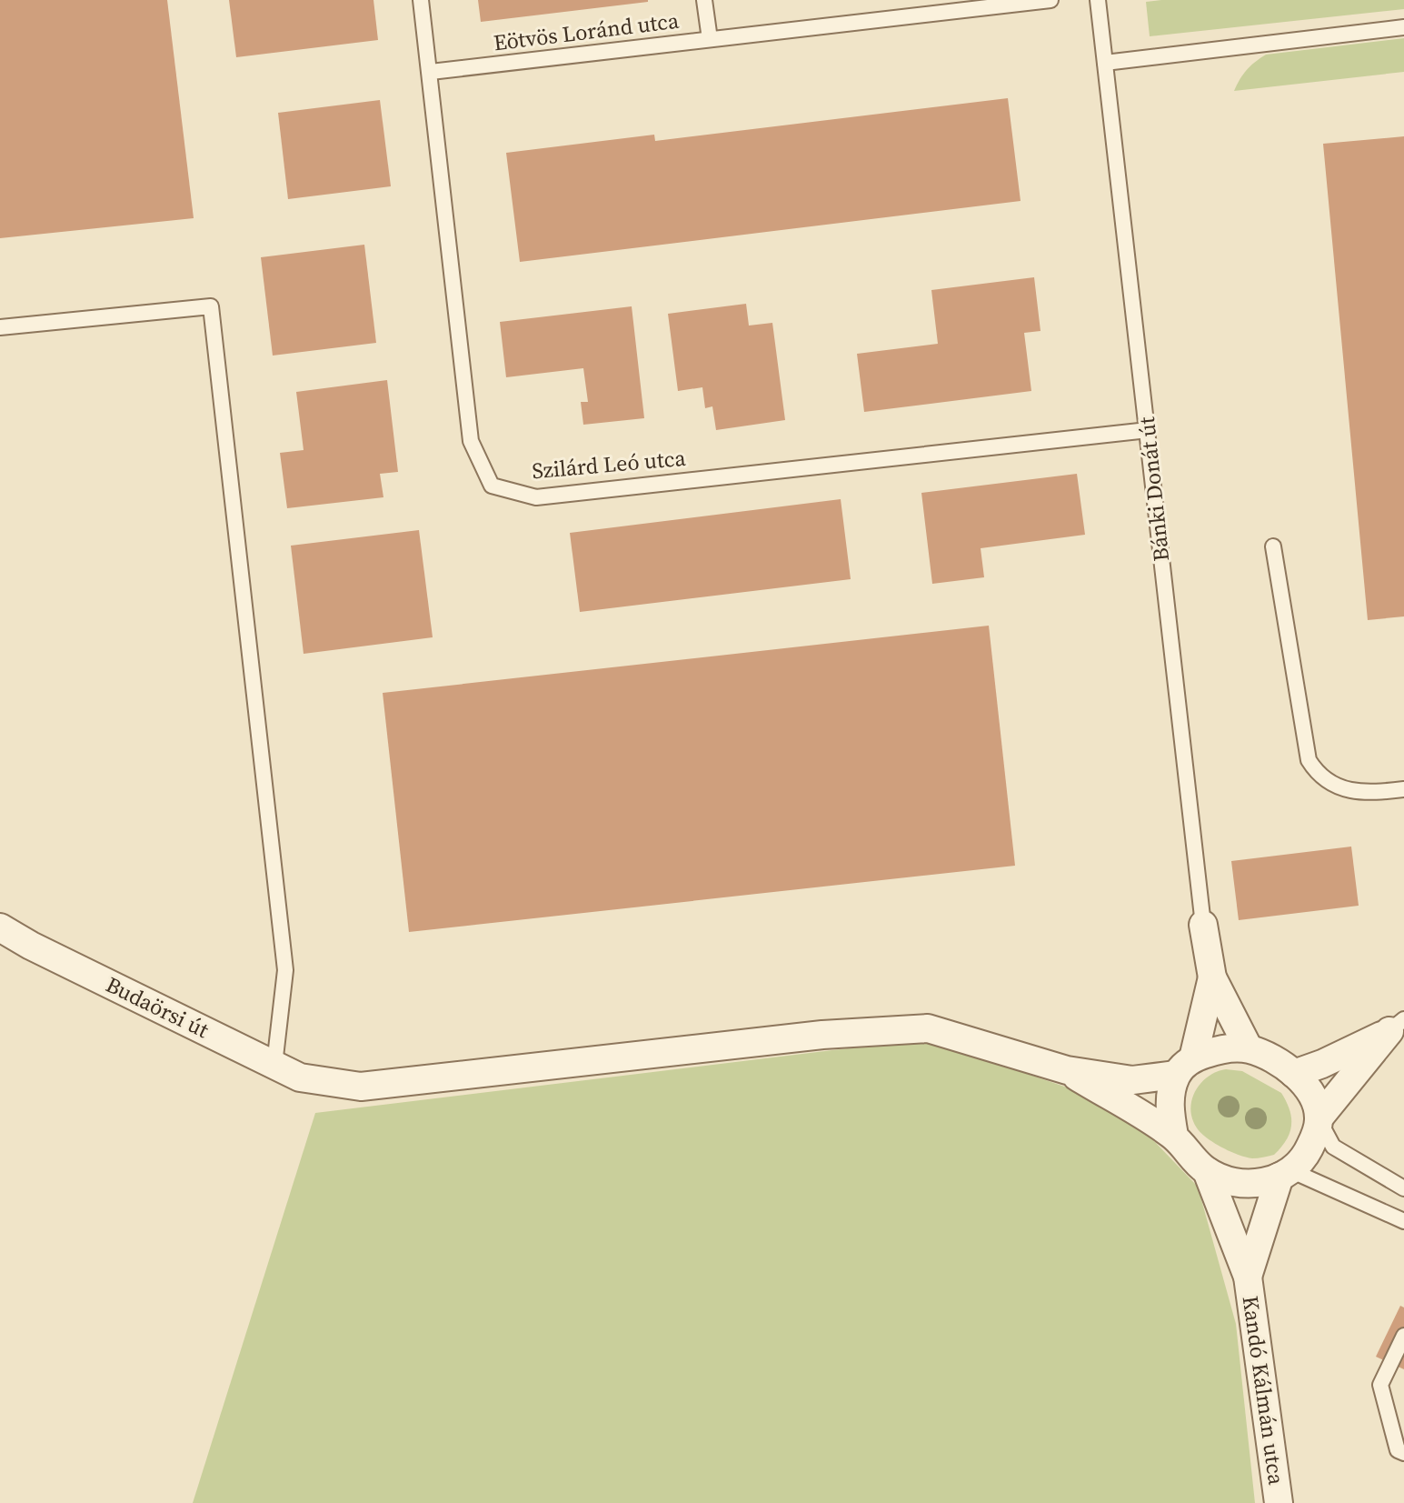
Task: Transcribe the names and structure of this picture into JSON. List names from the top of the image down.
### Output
{
  "streets": {
    "street": ["Bánki Donát út", "Budaörsi út", "Kandó Kálmán utca"],
    "lane": ["Eötvös Loránd utca", "Szilárd Leó utca"]
  },
  "crossings": [
    ["Eötvös Loránd utca", "Szilárd Leó utca"],
    ["Szilárd Leó utca", "Bánki Donát út"],
    ["Bánki Donát út", "Kandó Kálmán utca"]
  ]
}
